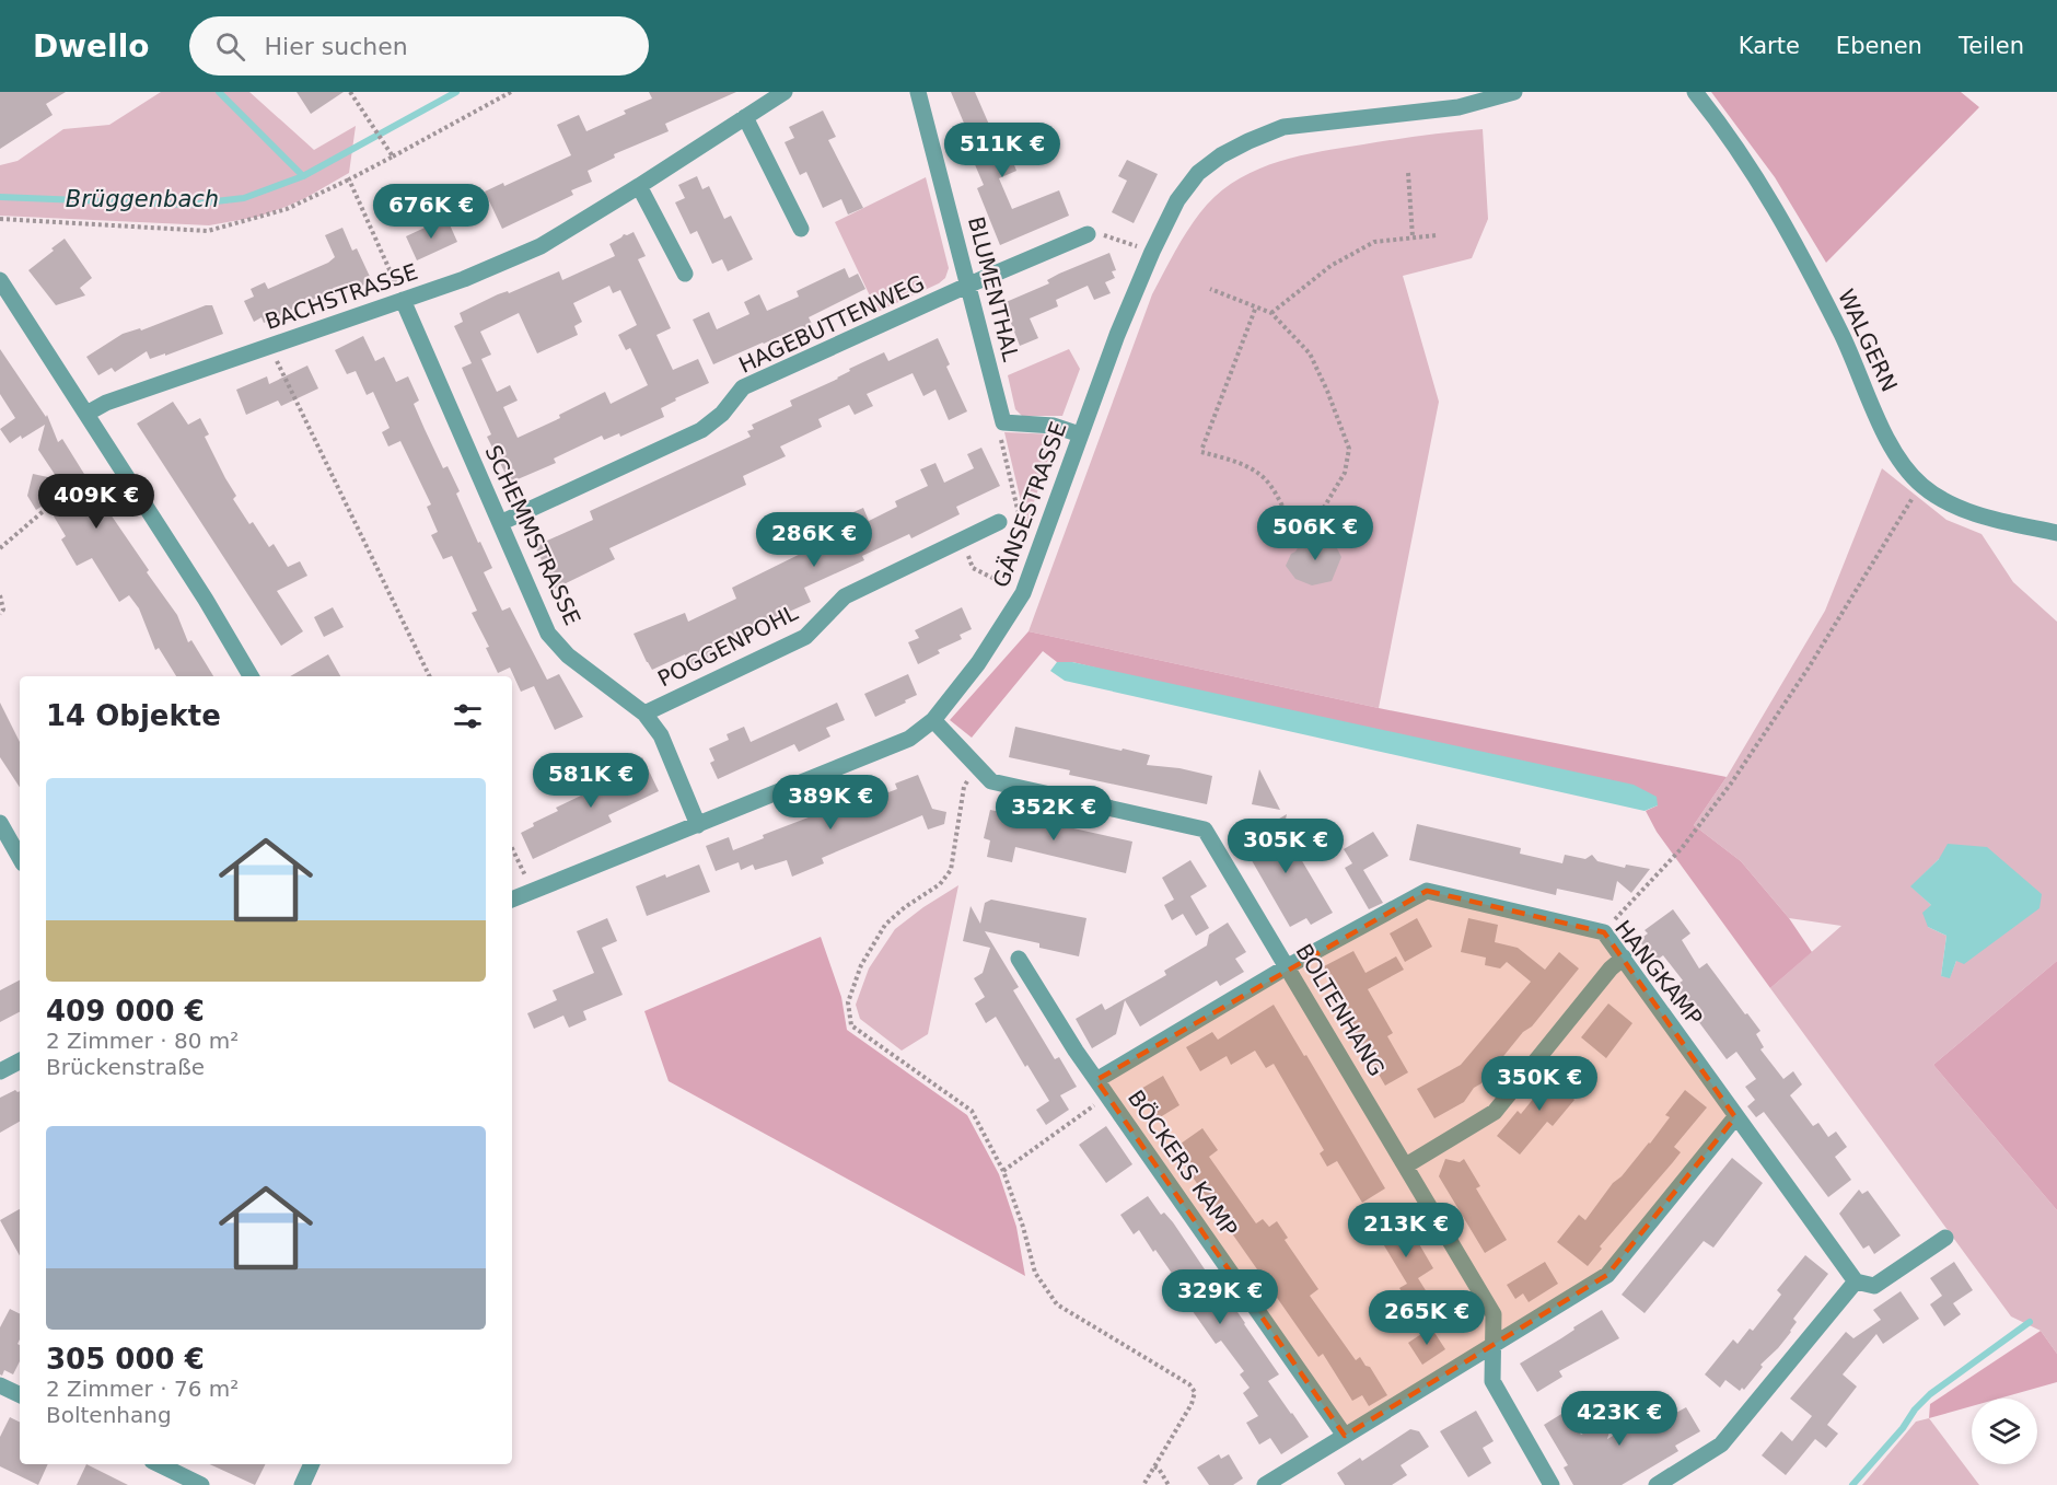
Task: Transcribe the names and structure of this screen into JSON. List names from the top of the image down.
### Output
{
  "streets": {
    "street": [
      "BLUMENTHAL",
      "BACHSTRASSE",
      "HAGEBUTTENWEG",
      "WALGERN",
      "GÄNSESTRASSE",
      "SCHEMMSTRASSE",
      "POGGENPOHL",
      "HANGKAMP",
      "BOLTENHANG",
      "BÖCKERS KAMP"
    ]
  },
  "crossings": [
    ["BLUMENTHAL", "HAGEBUTTENWEG"],
    ["BACHSTRASSE", "SCHEMMSTRASSE"],
    ["HAGEBUTTENWEG", "SCHEMMSTRASSE"],
    ["GÄNSESTRASSE", "SCHEMMSTRASSE"],
    ["GÄNSESTRASSE", "BOLTENHANG"],
    ["SCHEMMSTRASSE", "POGGENPOHL"],
    ["HANGKAMP", "BOLTENHANG"],
    ["HANGKAMP", "BÖCKERS KAMP"],
    ["BOLTENHANG", "BÖCKERS KAMP"]
  ],
  "water": ["Brüggenbach"],
  "page": {
    "header": "Dwello",
    "search": "Hier suchen",
    "nav": ["Karte", "Ebenen", "Teilen"],
    "price": [
      "511K €",
      "676K €",
      "409K €",
      "506K €",
      "286K €",
      "581K €",
      "389K €",
      "352K €",
      "305K €",
      "350K €",
      "213K €",
      "329K €",
      "265K €",
      "423K €"
    ],
    "heading": "14 Objekte",
    "list": [
      {
        "name": "409 000 €",
        "note": "2 Zimmer · 80 m² · Brückenstraße"
      },
      {
        "name": "305 000 €",
        "note": "2 Zimmer · 76 m² · Boltenhang"
      }
    ]
  }
}
